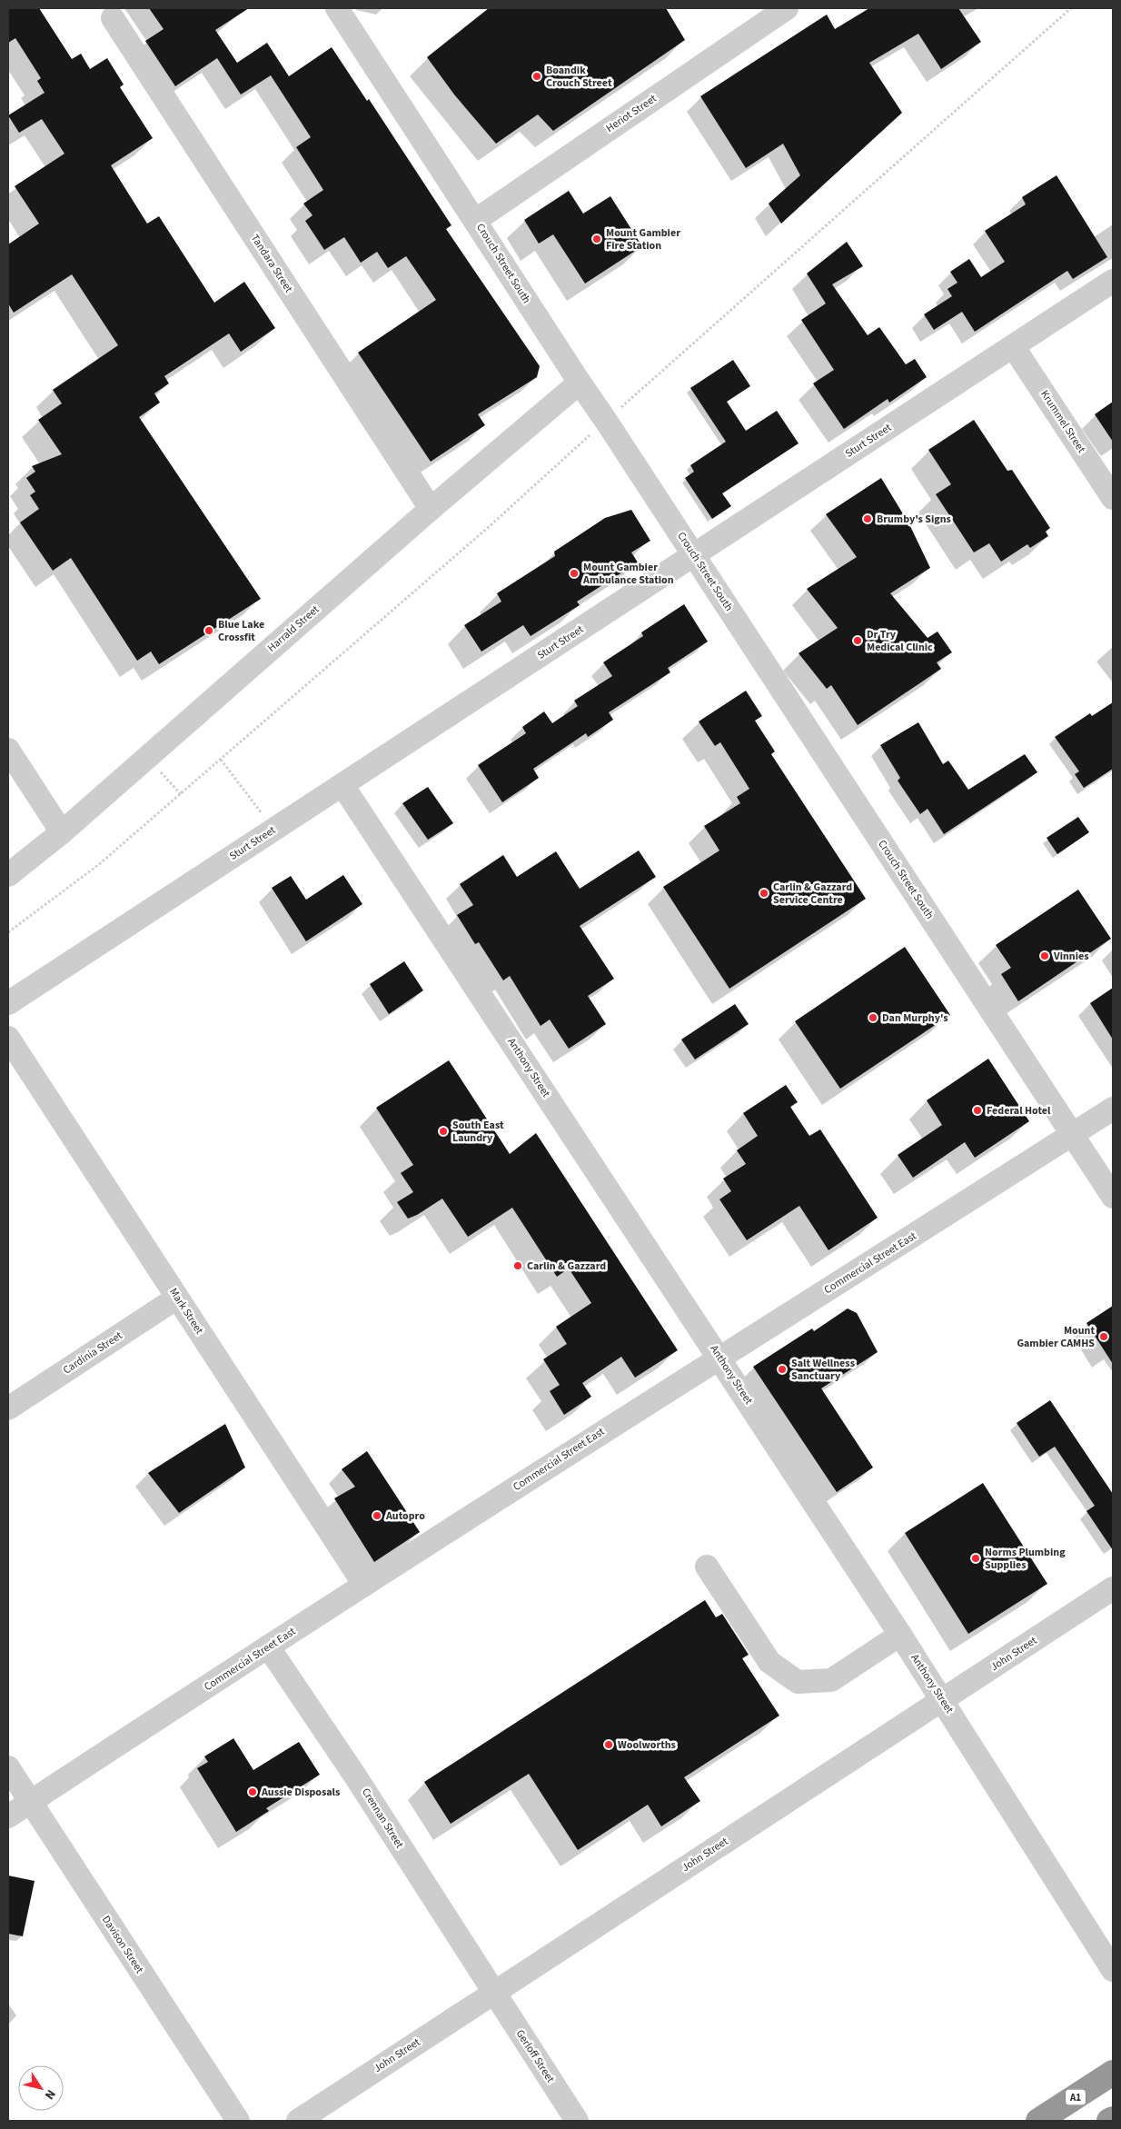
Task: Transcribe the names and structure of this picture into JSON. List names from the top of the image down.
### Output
{
  "streets": {
    "highway": ["A1"],
    "street": [
      "Heriot Street",
      "Tandara Street",
      "Crouch Street South",
      "Krummel Street",
      "Sturt Street",
      "Harrald Street",
      "Anthony Street",
      "Commercial Street East",
      "Mark Street",
      "Cardinia Street",
      "John Street",
      "Crennan Street",
      "Davison Street",
      "Gerloff Street"
    ]
  },
  "crossings": [
    ["Heriot Street", "Crouch Street South"],
    ["Tandara Street", "Harrald Street"],
    ["Crouch Street South", "Sturt Street"],
    ["Crouch Street South", "Harrald Street"],
    ["Crouch Street South", "Commercial Street East"],
    ["Krummel Street", "Sturt Street"],
    ["Sturt Street", "Anthony Street"],
    ["Anthony Street", "Commercial Street East"],
    ["Anthony Street", "John Street"],
    ["Commercial Street East", "Mark Street"],
    ["Commercial Street East", "Crennan Street"],
    ["Commercial Street East", "Davison Street"],
    ["Mark Street", "Cardinia Street"],
    ["John Street", "Crennan Street"],
    ["John Street", "Gerloff Street"],
    ["Crennan Street", "Gerloff Street"]
  ],
  "places": [
    "Boandik Crouch Street",
    "Mount Gambier Fire Station",
    "Brumby's Signs",
    "Mount Gambier Ambulance Station",
    "Blue Lake Crossfit",
    "Dr Try Medical Clinic",
    "Carlin & Gazzard Service Centre",
    "Vinnies",
    "Dan Murphy's",
    "Federal Hotel",
    "South East Laundry",
    "Carlin & Gazzard",
    "Mount Gambier CAMHS",
    "Salt Wellness Sanctuary",
    "Autopro",
    "Norms Plumbing Supplies",
    "Woolworths",
    "Aussie Disposals"
  ],
  "north": "bottom right"
}
